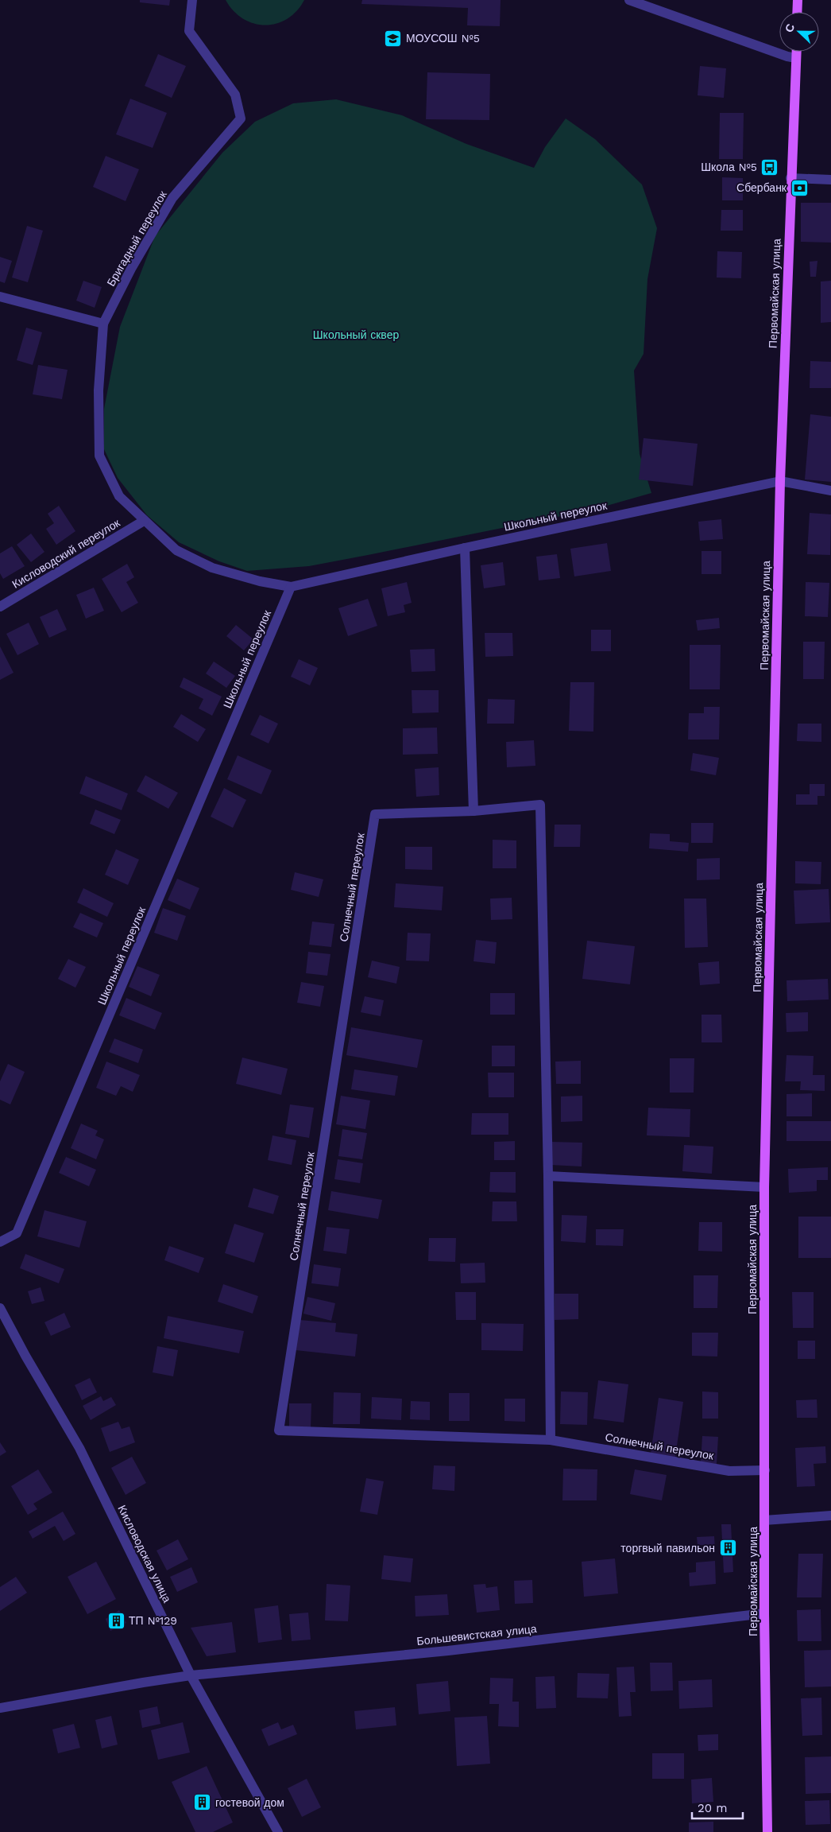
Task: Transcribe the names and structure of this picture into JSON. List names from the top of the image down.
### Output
{
  "streets": {
    "main road": ["Первомайская улица"],
    "street": [
      "Бригадный переулок",
      "Школьный переулок",
      "Кисловодский переулок",
      "Солнечный переулок",
      "Кисловодская улица",
      "Большевистская улица"
    ]
  },
  "crossings": [
    ["Первомайская улица", "Школьный переулок"],
    ["Первомайская улица", "Солнечный переулок"],
    ["Первомайская улица", "Большевистская улица"],
    ["Кисловодская улица", "Большевистская улица"]
  ],
  "parks": ["Школьный сквер"],
  "places": {
    "school or university": ["МОУСОШ №5"],
    "bus stop": ["Школа №5"],
    "bank": ["Сбербанк"],
    "building": ["торгвый павильон", "ТП №129", "гостевой дом"]
  },
  "scale_bar": "20 m",
  "north": "left"
}
